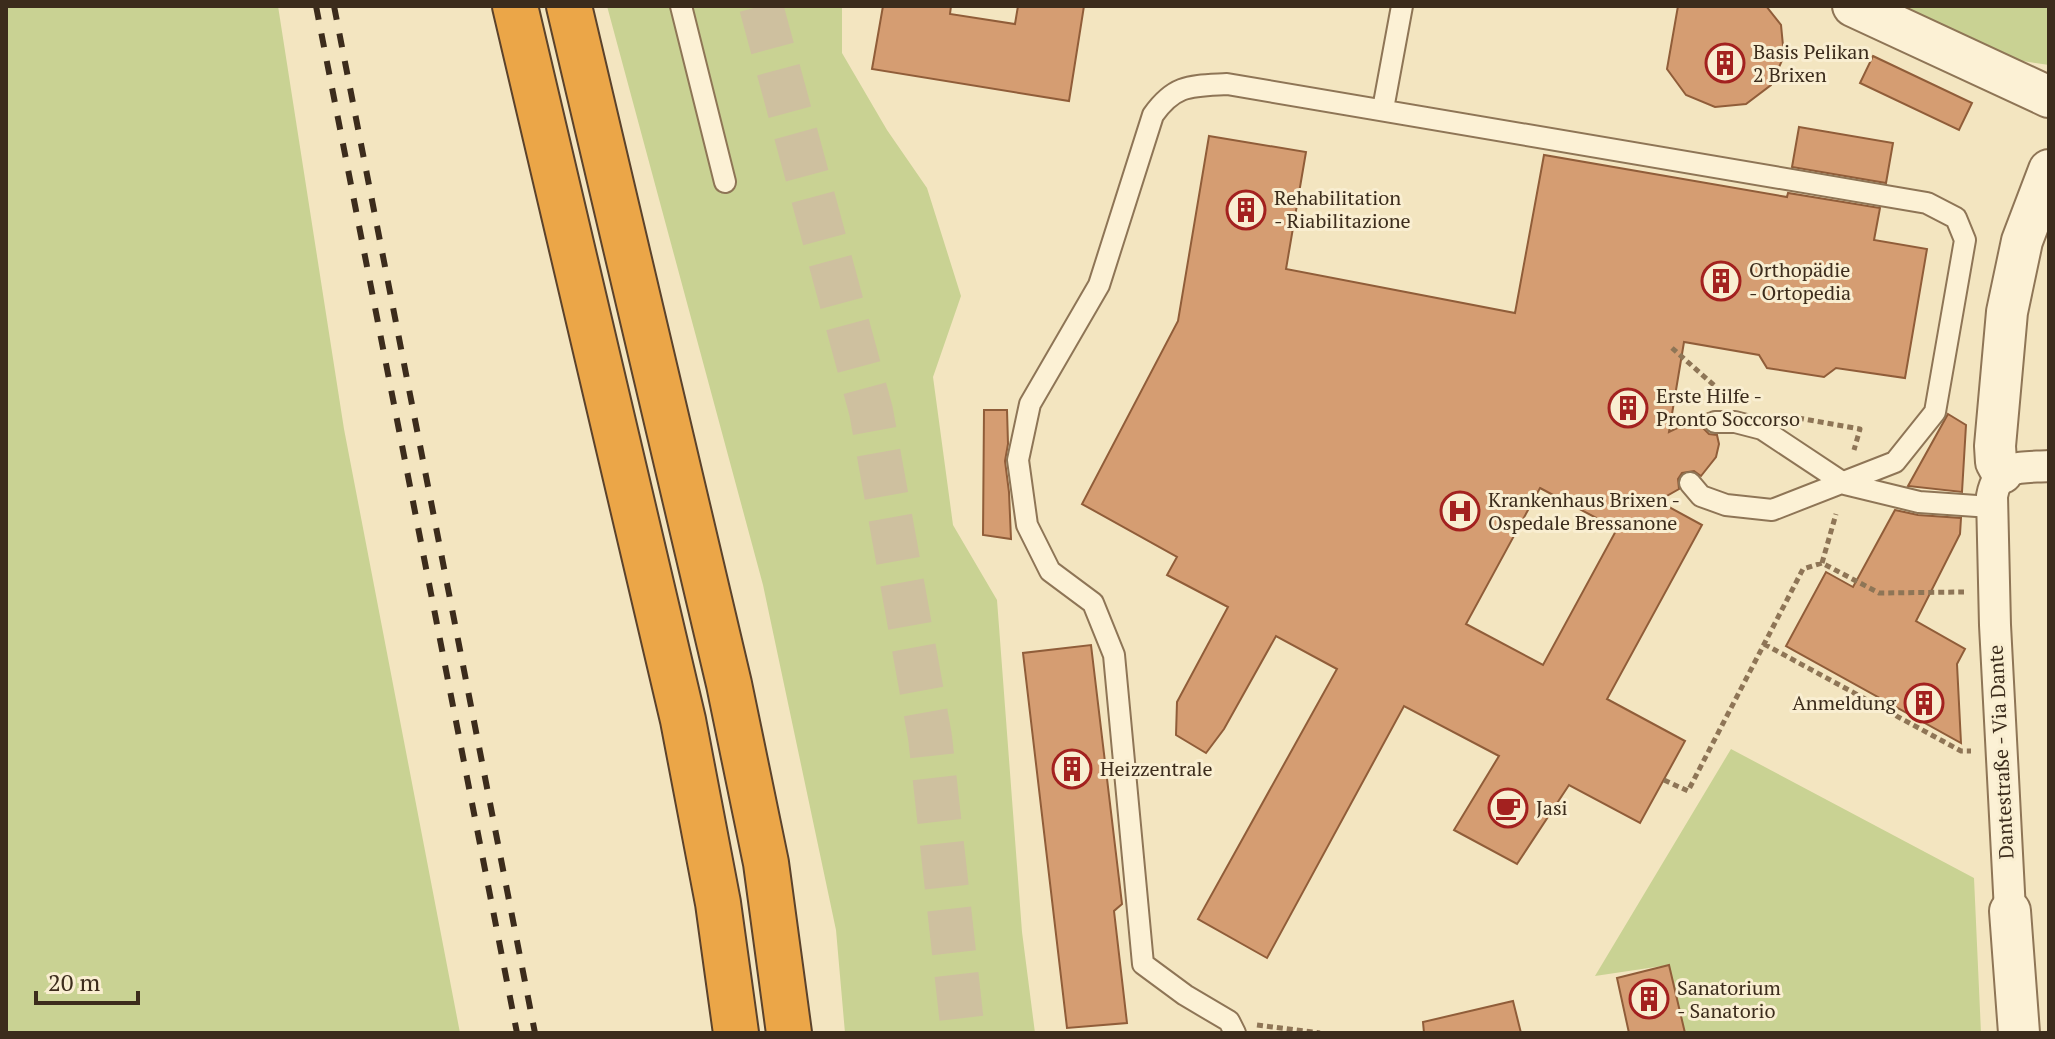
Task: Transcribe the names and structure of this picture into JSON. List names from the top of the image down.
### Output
{
  "streets": {
    "street": ["Dantestraße - Via Dante"]
  },
  "places": {
    "building": [
      "Basis Pelikan 2 Brixen",
      "Rehabilitation - Riabilitazione",
      "Orthopädie - Ortopedia",
      "Erste Hilfe - Pronto Soccorso",
      "Anmeldung",
      "Heizzentrale",
      "Sanatorium - Sanatorio"
    ],
    "hospital": ["Krankenhaus Brixen - Ospedale Bressanone"],
    "cafe": ["Jasi"]
  },
  "scale_bar": "20 m"
}
